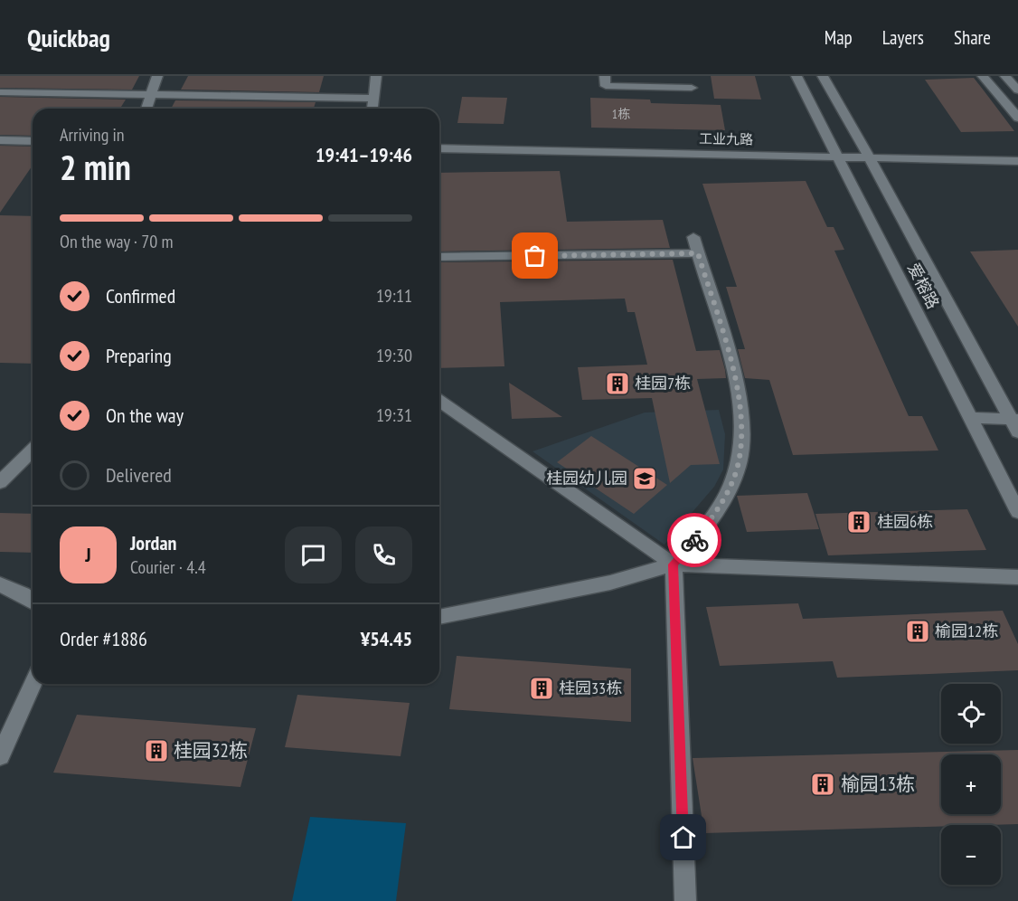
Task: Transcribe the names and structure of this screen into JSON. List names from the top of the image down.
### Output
{
  "streets": {
    "street": ["工业九路", "爱榕路"]
  },
  "crossings": [
    ["工业九路", "爱榕路"]
  ],
  "places": {
    "building": [
      "桂园7栋",
      "桂园6栋",
      "榆园12栋",
      "桂园33栋",
      "桂园32栋",
      "榆园13栋"
    ],
    "school or university": ["桂园幼儿园"]
  },
  "house_numbers": ["1栋"],
  "page": {
    "header": "Quickbag",
    "nav": ["Map", "Layers", "Share"],
    "heading": ["2 min", "Arriving in", "19:41–19:46"],
    "panel": [
      "Jordan",
      "Courier · 4.4",
      "Order #1886",
      "¥54.45"
    ],
    "bar": "On the way · 70 m",
    "list": [
      ["Confirmed", "19:11"],
      ["Preparing", "19:30"],
      ["On the way", "19:31"],
      "Delivered"
    ],
    "round": "J",
    "map_buttons": ["+", "−"]
  }
}
